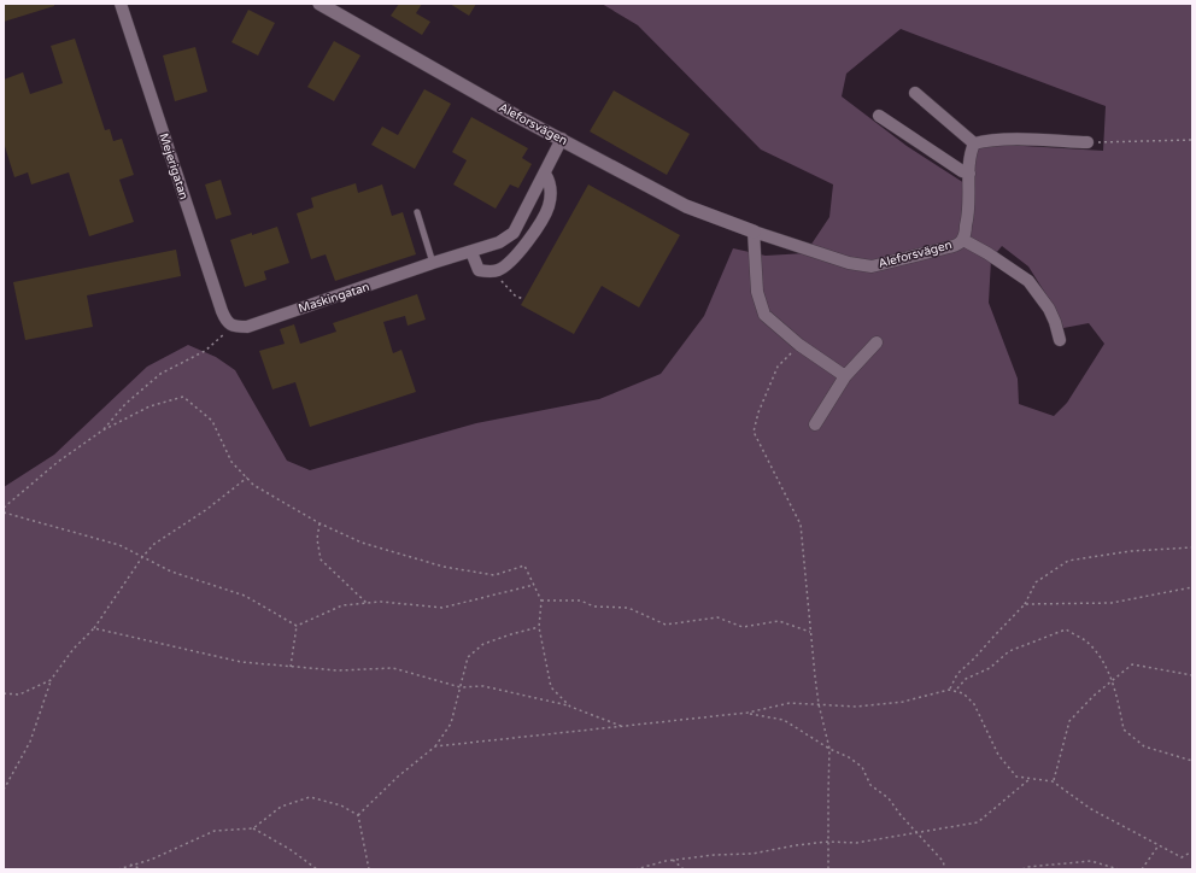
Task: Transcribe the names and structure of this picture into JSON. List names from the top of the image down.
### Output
{
  "streets": {
    "street": ["Aleforsvägen", "Mejerigatan", "Maskingatan"]
  },
  "crossings": [
    ["Aleforsvägen", "Maskingatan"],
    ["Mejerigatan", "Maskingatan"]
  ]
}
